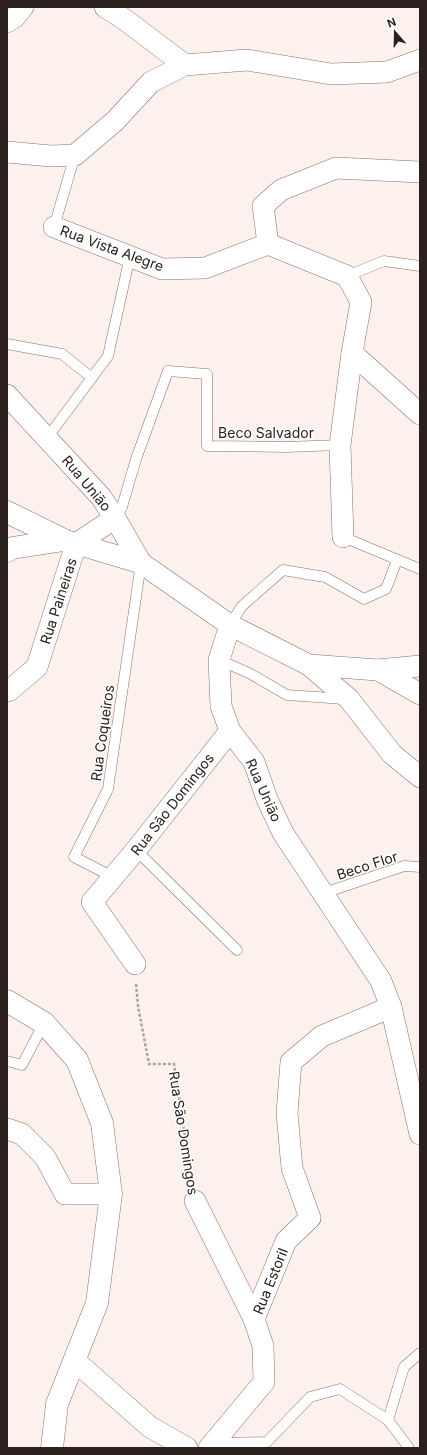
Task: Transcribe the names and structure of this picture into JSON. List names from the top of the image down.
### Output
{
  "streets": {
    "street": [
      "Rua Vista Alegre",
      "Rua União",
      "Rua Paineiras",
      "Rua São Domingos",
      "Rua Estoril"
    ],
    "lane": ["Beco Salvador", "Rua Coqueiros", "Beco Flor"]
  },
  "crossings": [
    ["Beco Salvador", "Rua União"],
    ["Beco Salvador", "Rua Paineiras"],
    ["Rua União", "Rua Paineiras"],
    ["Rua União", "Rua Coqueiros"],
    ["Rua União", "Rua São Domingos"],
    ["Rua União", "Beco Flor"],
    ["Rua União", "Rua Estoril"],
    ["Rua Coqueiros", "Rua São Domingos"],
    ["Rua São Domingos", "Rua Estoril"]
  ],
  "north": "top"
}
